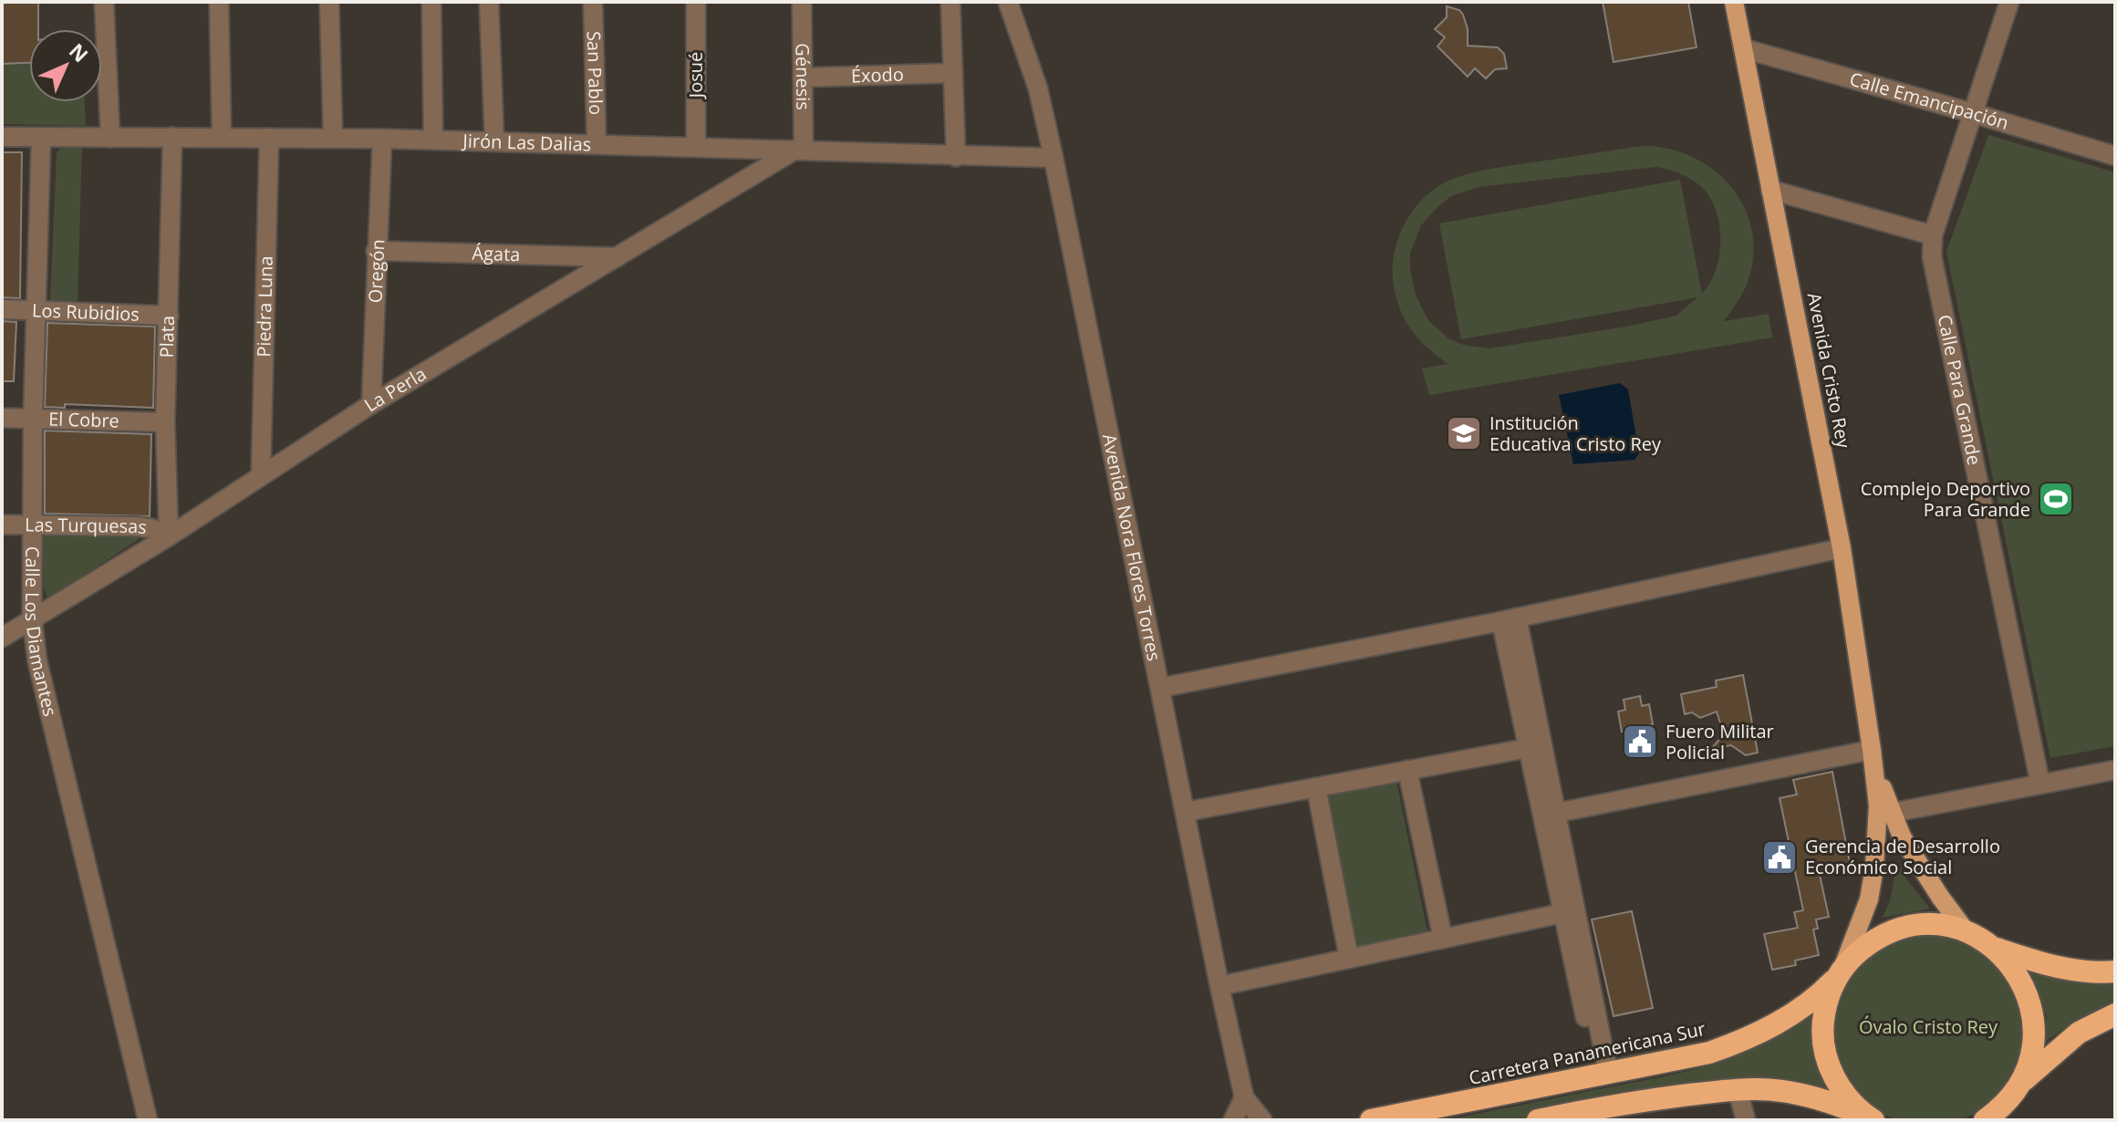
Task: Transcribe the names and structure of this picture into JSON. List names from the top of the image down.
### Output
{
  "streets": {
    "highway": ["Carretera Panamericana Sur"],
    "main road": ["Avenida Cristo Rey"],
    "street": [
      "San Pablo",
      "Josué",
      "Éxodo",
      "Génesis",
      "Calle Emancipación",
      "Jirón Las Dalias",
      "Ágata",
      "Oregón",
      "Piedra Luna",
      "Los Rubidios",
      "Plata",
      "La Perla",
      "Calle Para Grande",
      "El Cobre",
      "Las Turquesas",
      "Avenida Nora Flores Torres",
      "Calle Los Diamantes"
    ]
  },
  "crossings": [
    ["San Pablo", "Jirón Las Dalias"],
    ["Josué", "Jirón Las Dalias"],
    ["Éxodo", "Génesis"],
    ["Génesis", "Jirón Las Dalias"],
    ["Génesis", "La Perla"],
    ["Calle Emancipación", "Avenida Cristo Rey"],
    ["Calle Emancipación", "Calle Para Grande"],
    ["Jirón Las Dalias", "Oregón"],
    ["Jirón Las Dalias", "Piedra Luna"],
    ["Jirón Las Dalias", "Plata"],
    ["Jirón Las Dalias", "La Perla"],
    ["Jirón Las Dalias", "Avenida Nora Flores Torres"],
    ["Jirón Las Dalias", "Calle Los Diamantes"],
    ["Ágata", "Oregón"],
    ["Ágata", "La Perla"],
    ["Oregón", "La Perla"],
    ["Piedra Luna", "La Perla"],
    ["Los Rubidios", "Plata"],
    ["Los Rubidios", "Calle Los Diamantes"],
    ["Plata", "La Perla"],
    ["Plata", "El Cobre"],
    ["Plata", "Las Turquesas"],
    ["Avenida Cristo Rey", "Carretera Panamericana Sur"],
    ["La Perla", "Las Turquesas"],
    ["La Perla", "Calle Los Diamantes"],
    ["El Cobre", "Calle Los Diamantes"],
    ["Las Turquesas", "Calle Los Diamantes"]
  ],
  "parks": ["Óvalo Cristo Rey"],
  "places": {
    "school or university": ["Institución Educativa Cristo Rey"],
    "sports": ["Complejo Deportivo Para Grande"],
    "public building": ["Fuero Militar Policial", "Gerencia de Desarrollo Económico Social"]
  },
  "north": "top right"
}
